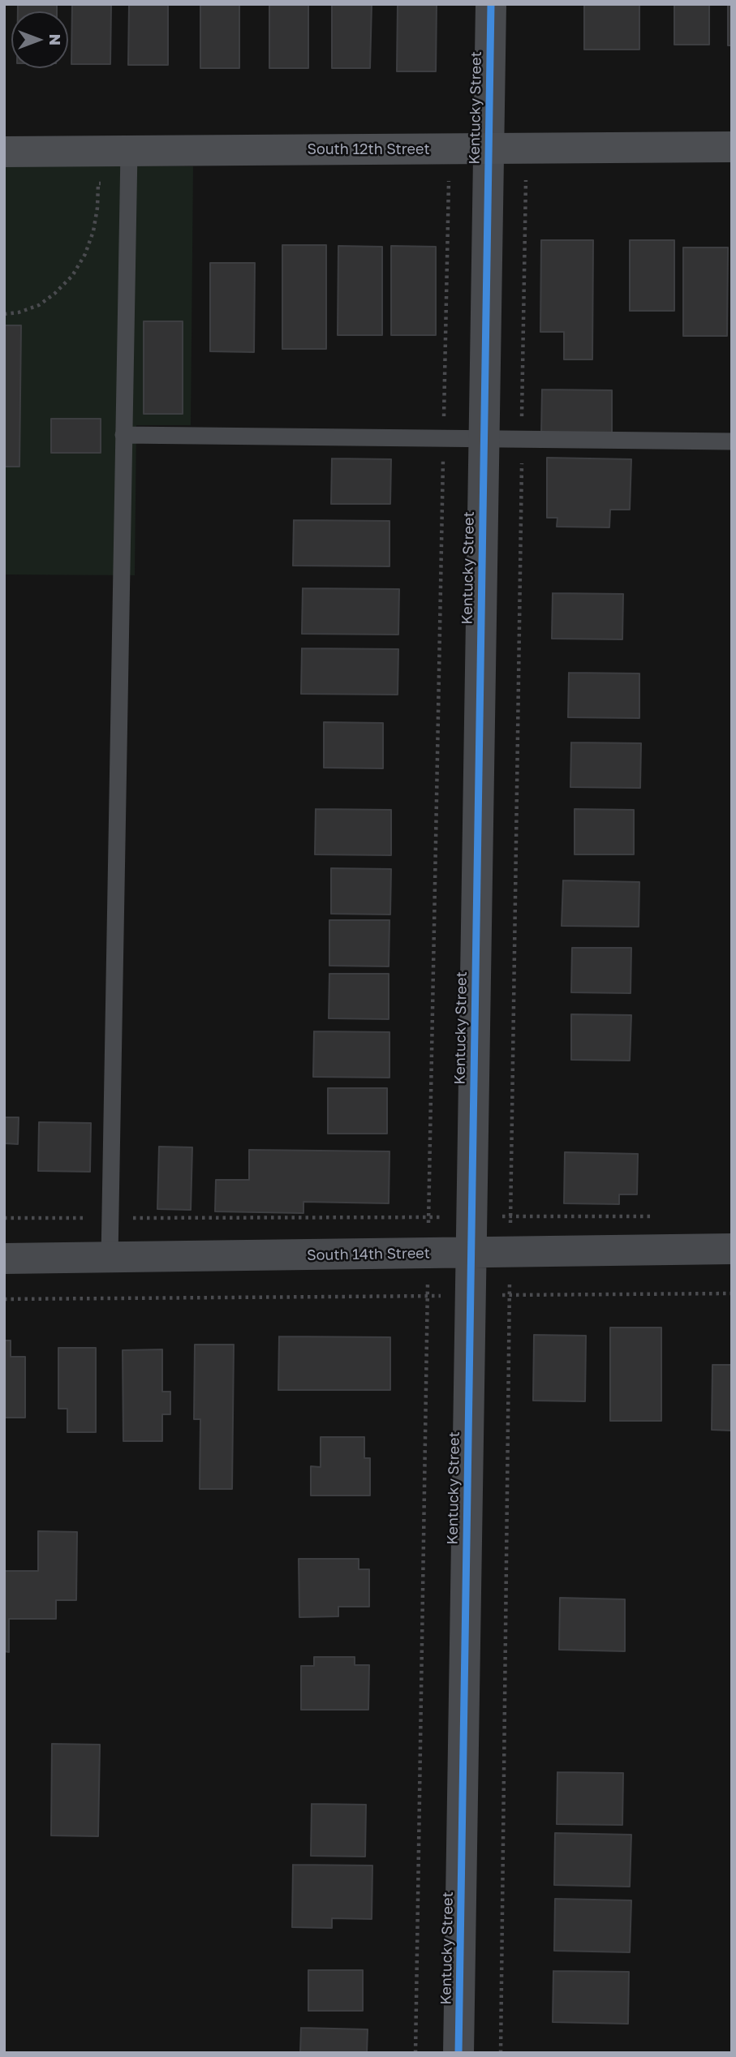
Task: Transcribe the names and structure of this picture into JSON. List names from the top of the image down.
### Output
{
  "streets": {
    "street": ["Kentucky Street", "South 12th Street", "South 14th Street"]
  },
  "crossings": [
    ["Kentucky Street", "South 12th Street"],
    ["Kentucky Street", "South 14th Street"]
  ],
  "north": "right"
}
